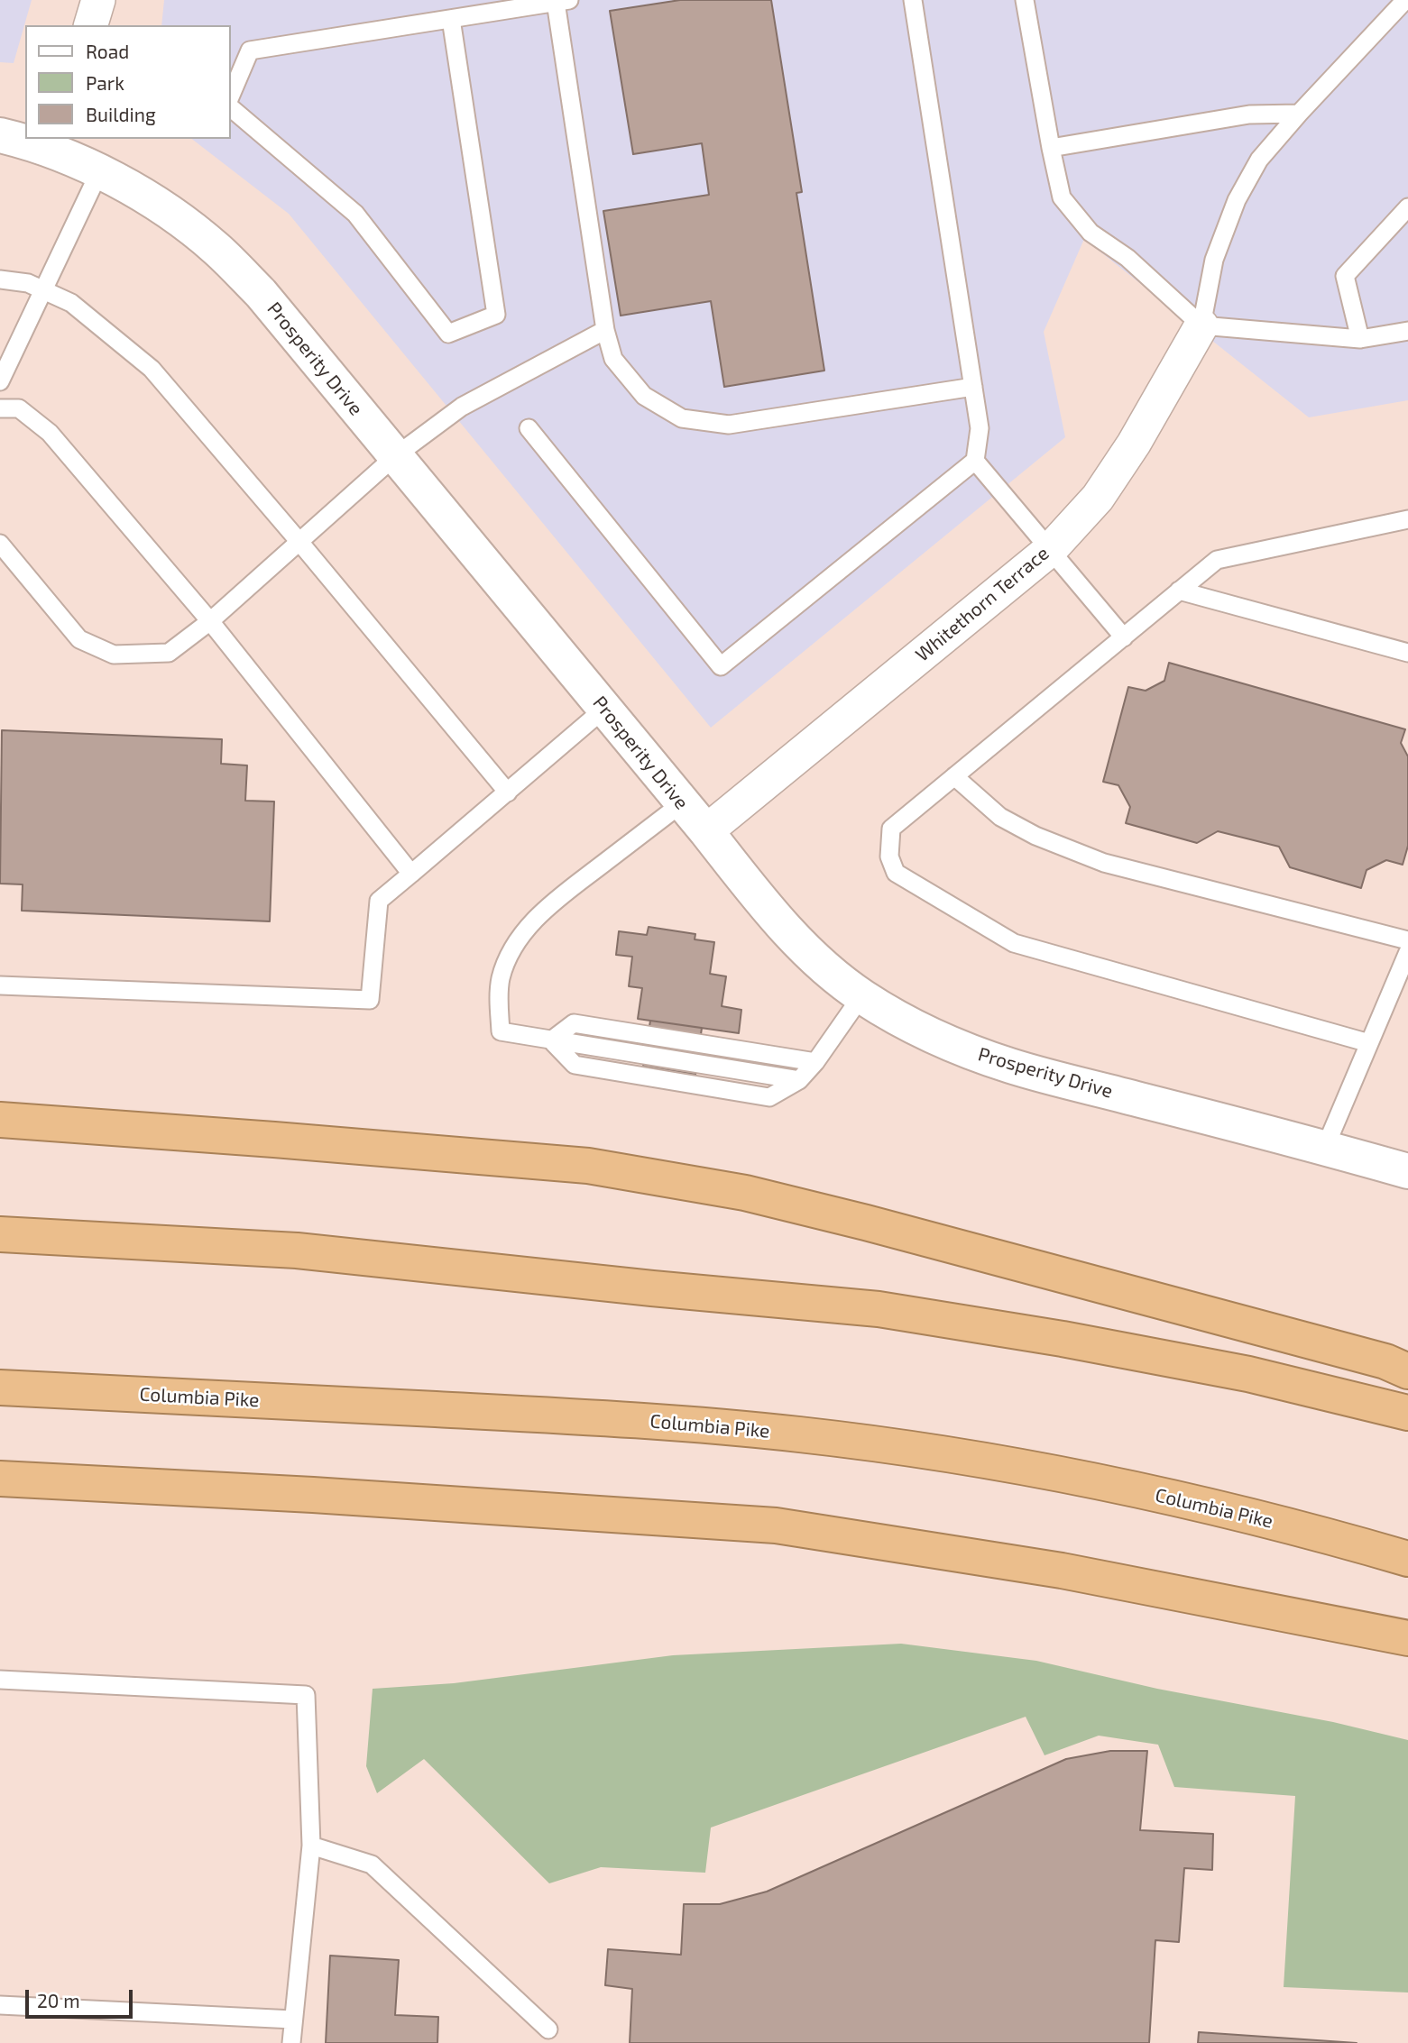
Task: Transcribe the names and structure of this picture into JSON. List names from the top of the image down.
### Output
{
  "streets": {
    "highway": ["Columbia Pike"],
    "street": ["Prosperity Drive", "Whitethorn Terrace"]
  },
  "crossings": [
    ["Prosperity Drive", "Whitethorn Terrace"]
  ],
  "legend": ["Road", "Park", "Building"],
  "scale_bar": "20 m"
}
